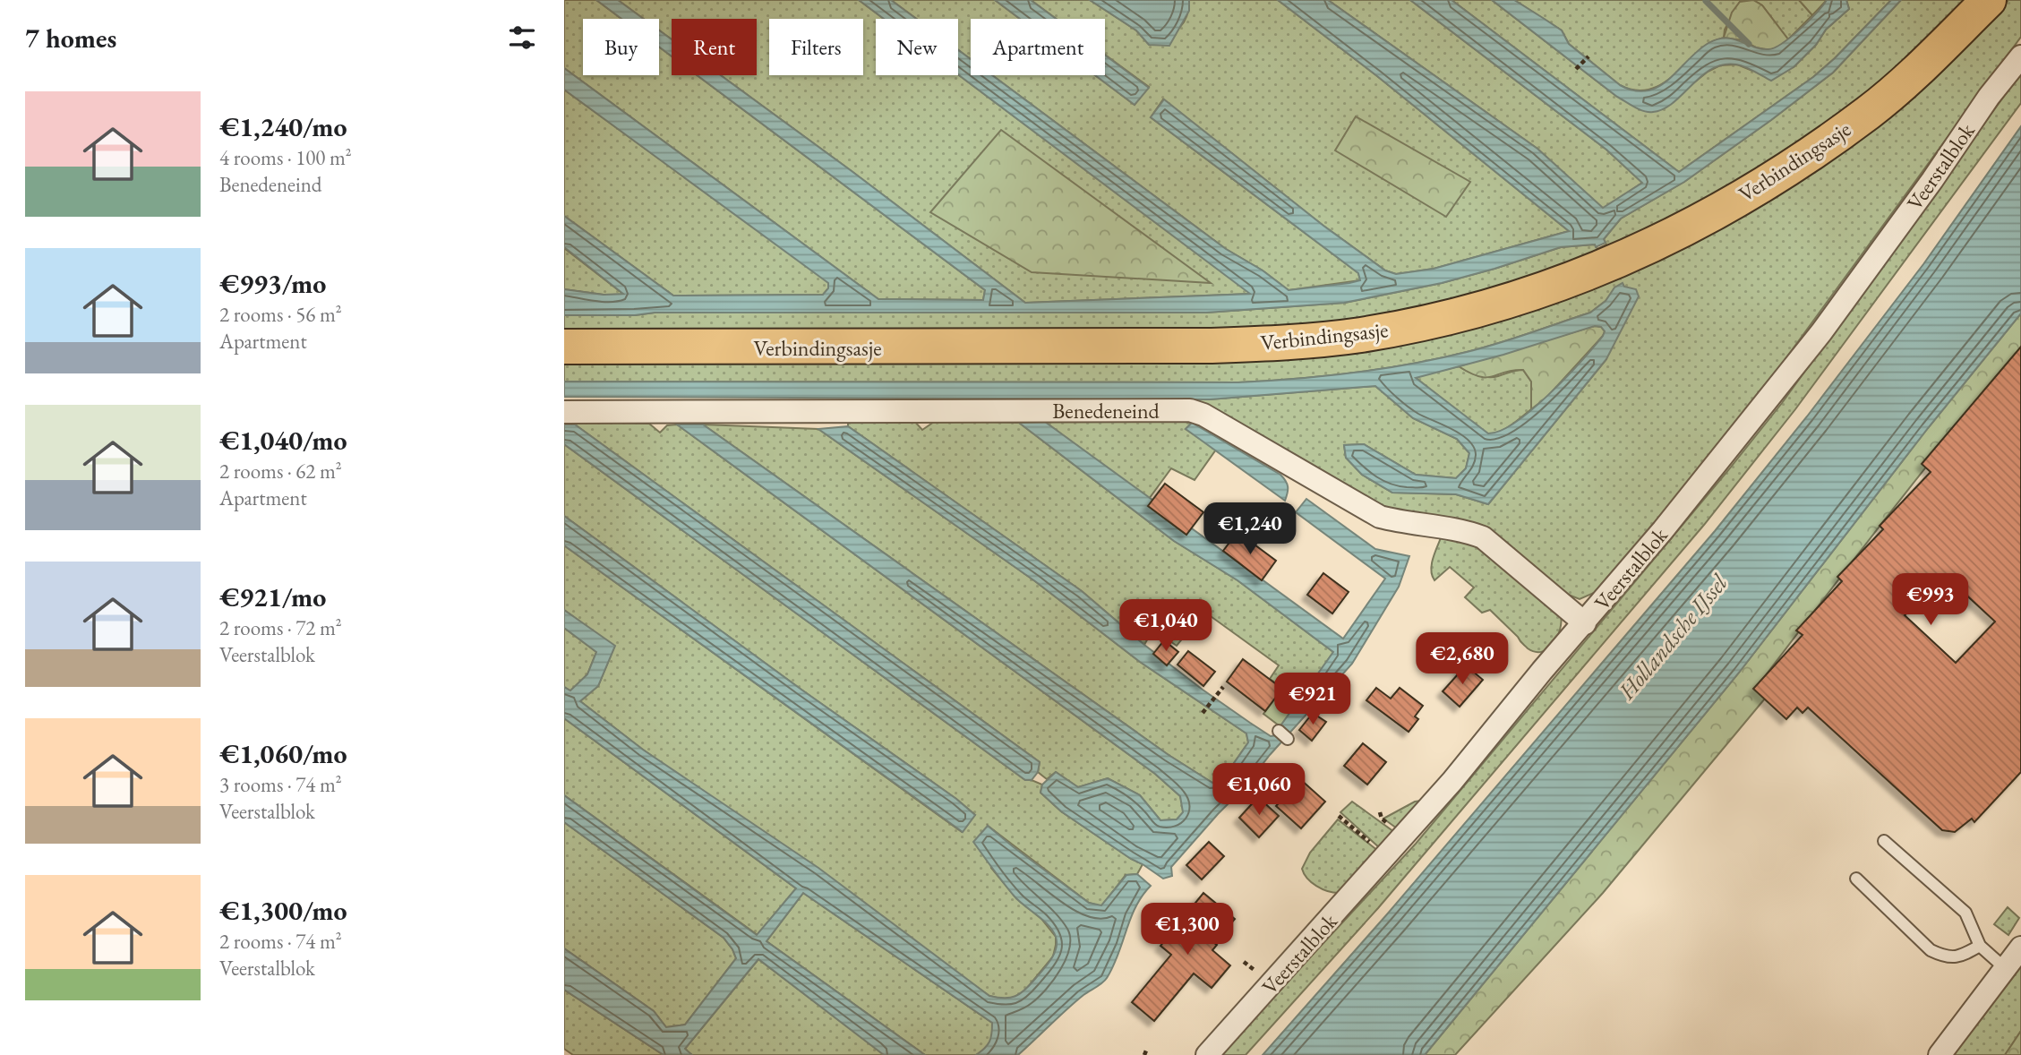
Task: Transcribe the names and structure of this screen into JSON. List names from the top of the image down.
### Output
{
  "streets": {
    "main road": ["Verbindingsasje"],
    "street": ["Veerstalblok", "Benedeneind"]
  },
  "crossings": [
    ["Veerstalblok", "Benedeneind"]
  ],
  "water": ["Hollandsche IJssel"],
  "page": {
    "heading": "7 homes",
    "chip": [
      "Buy",
      "Rent",
      "Filters",
      "New",
      "Apartment"
    ],
    "list": [
      {
        "name": "€1,240/mo",
        "note": "4 rooms · 100 m² · Benedeneind"
      },
      {
        "name": "€993/mo",
        "note": "2 rooms · 56 m² · Apartment"
      },
      {
        "name": "€1,040/mo",
        "note": "2 rooms · 62 m² · Apartment"
      },
      {
        "name": "€921/mo",
        "note": "2 rooms · 72 m² · Veerstalblok"
      },
      {
        "name": "€1,060/mo",
        "note": "3 rooms · 74 m² · Veerstalblok"
      },
      {
        "name": "€1,300/mo",
        "note": "2 rooms · 74 m² · Veerstalblok"
      }
    ],
    "price": [
      "€1,240",
      "€993",
      "€1,040",
      "€2,680",
      "€921",
      "€1,060",
      "€1,300"
    ]
  }
}
